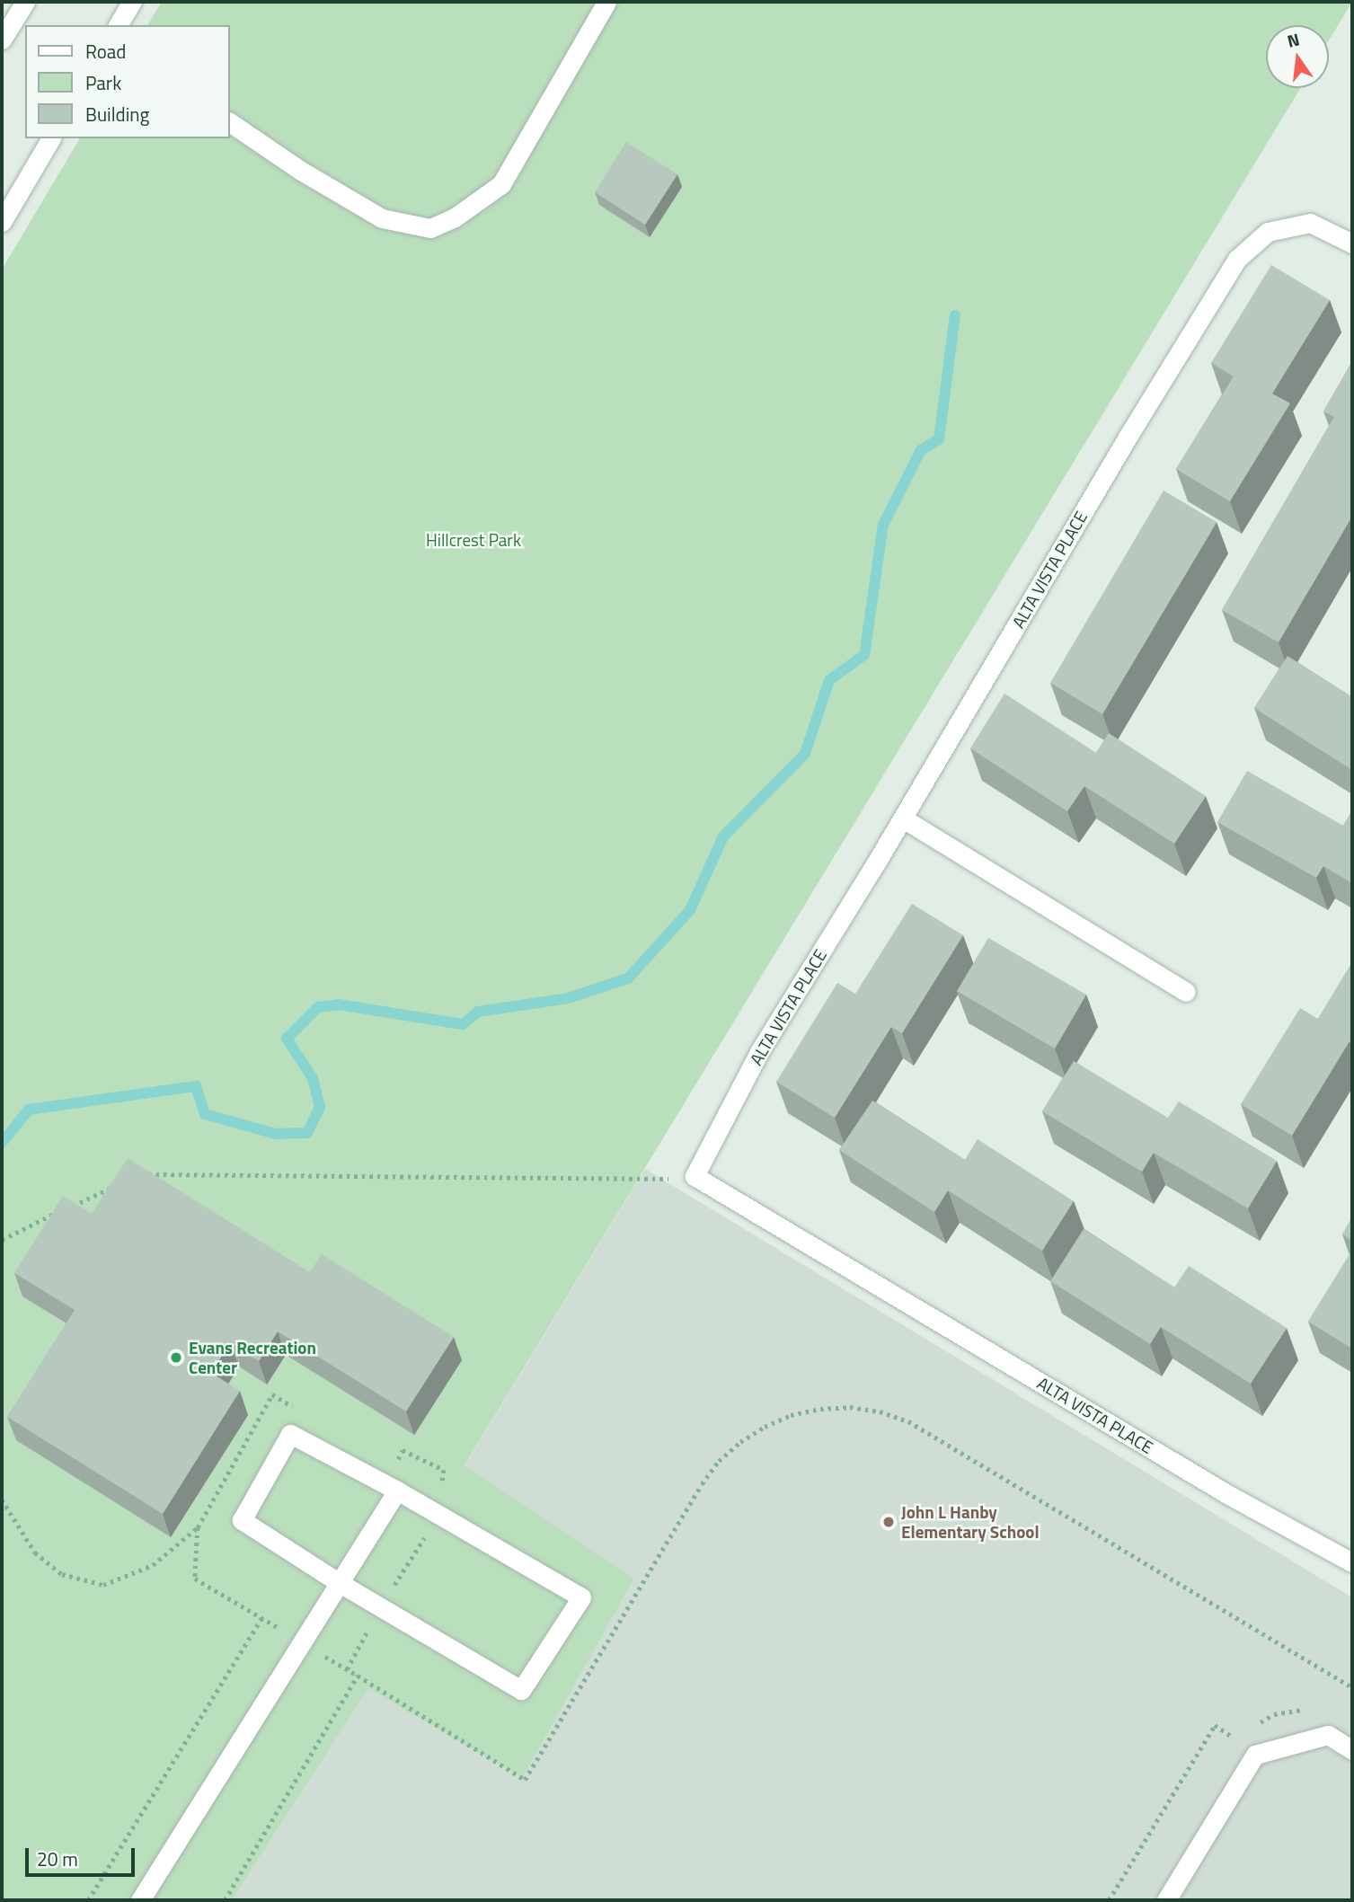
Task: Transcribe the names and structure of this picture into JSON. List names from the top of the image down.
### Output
{
  "streets": {
    "street": ["ALTA VISTA PLACE"]
  },
  "parks": ["Hillcrest Park"],
  "places": ["Evans Recreation Center", "John L Hanby Elementary School"],
  "legend": ["Road", "Park", "Building"],
  "scale_bar": "20 m",
  "north": "top"
}
